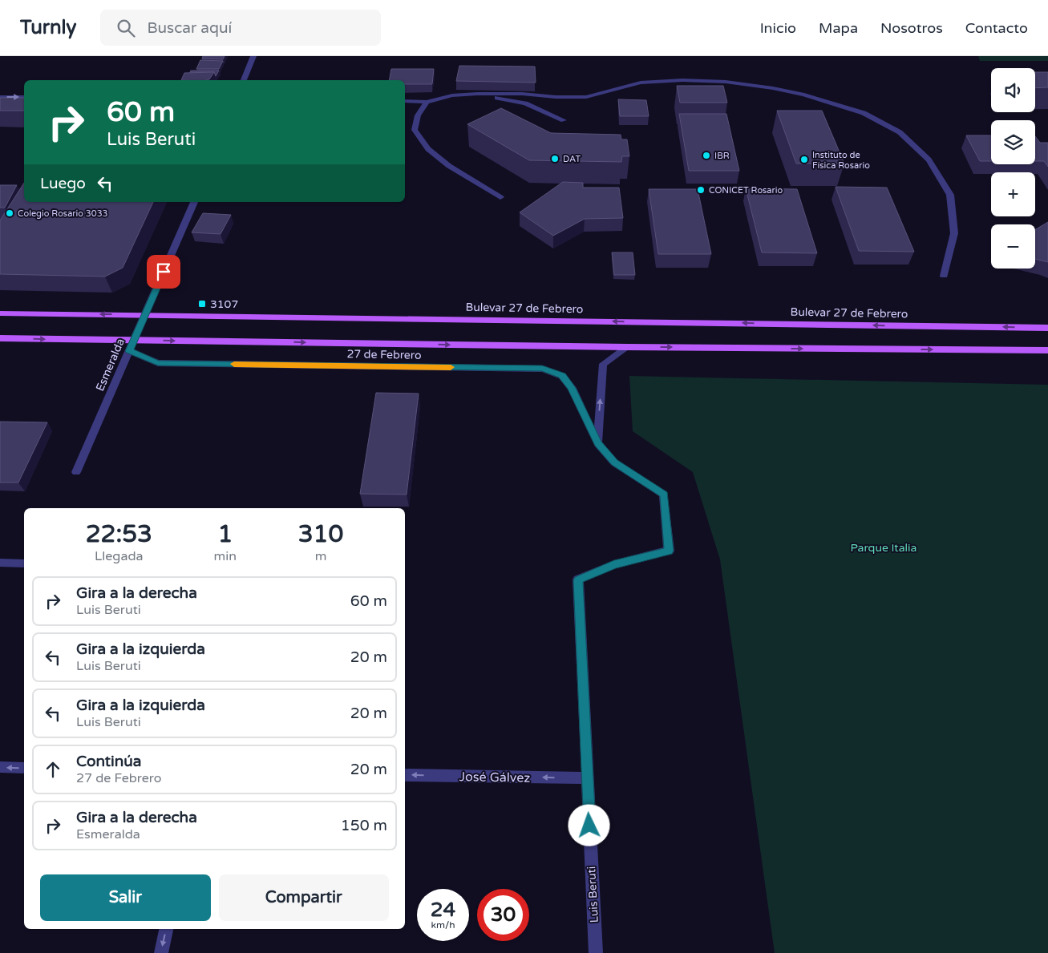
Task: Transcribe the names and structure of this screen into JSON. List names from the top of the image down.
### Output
{
  "streets": {
    "main road": ["Bulevar 27 de Febrero"],
    "street": [
      "27 de Febrero",
      "Esmeralda",
      "José Gálvez",
      "Luis Beruti"
    ]
  },
  "crossings": [
    ["Bulevar 27 de Febrero", "Esmeralda"],
    ["27 de Febrero", "Esmeralda"],
    ["27 de Febrero", "Luis Beruti"],
    ["José Gálvez", "Luis Beruti"]
  ],
  "one_way": ["José Gálvez"],
  "parks": ["Parque Italia"],
  "places": {
    "other": [
      "IBR",
      "DAT",
      "Instituto de Física Rosario",
      "CONICET Rosario",
      "Colegio Rosario 3033"
    ],
    "transit": ["3107"]
  },
  "page": {
    "header": "Turnly",
    "search": "Buscar aquí",
    "nav": [
      "Inicio",
      "Mapa",
      "Nosotros",
      "Contacto"
    ],
    "map_buttons": ["+", "−"],
    "turn": ["60 m", "Luis Beruti"],
    "then": "Luego",
    "eta": [
      "22:53",
      "Llegada",
      "1",
      "min",
      "310",
      "m"
    ],
    "list": [
      {
        "name": "Gira a la derecha",
        "note": "Luis Beruti",
        "value": "60 m"
      },
      {
        "name": "Gira a la izquierda",
        "note": "Luis Beruti",
        "value": "20 m"
      },
      {
        "name": "Gira a la izquierda",
        "note": "Luis Beruti",
        "value": "20 m"
      },
      {
        "name": "Continúa",
        "note": "27 de Febrero",
        "value": "20 m"
      },
      {
        "name": "Gira a la derecha",
        "note": "Esmeralda",
        "value": "150 m"
      }
    ],
    "buttons": ["Salir", "Compartir"],
    "speed": "24 km/h",
    "limit": "30"
  }
}
